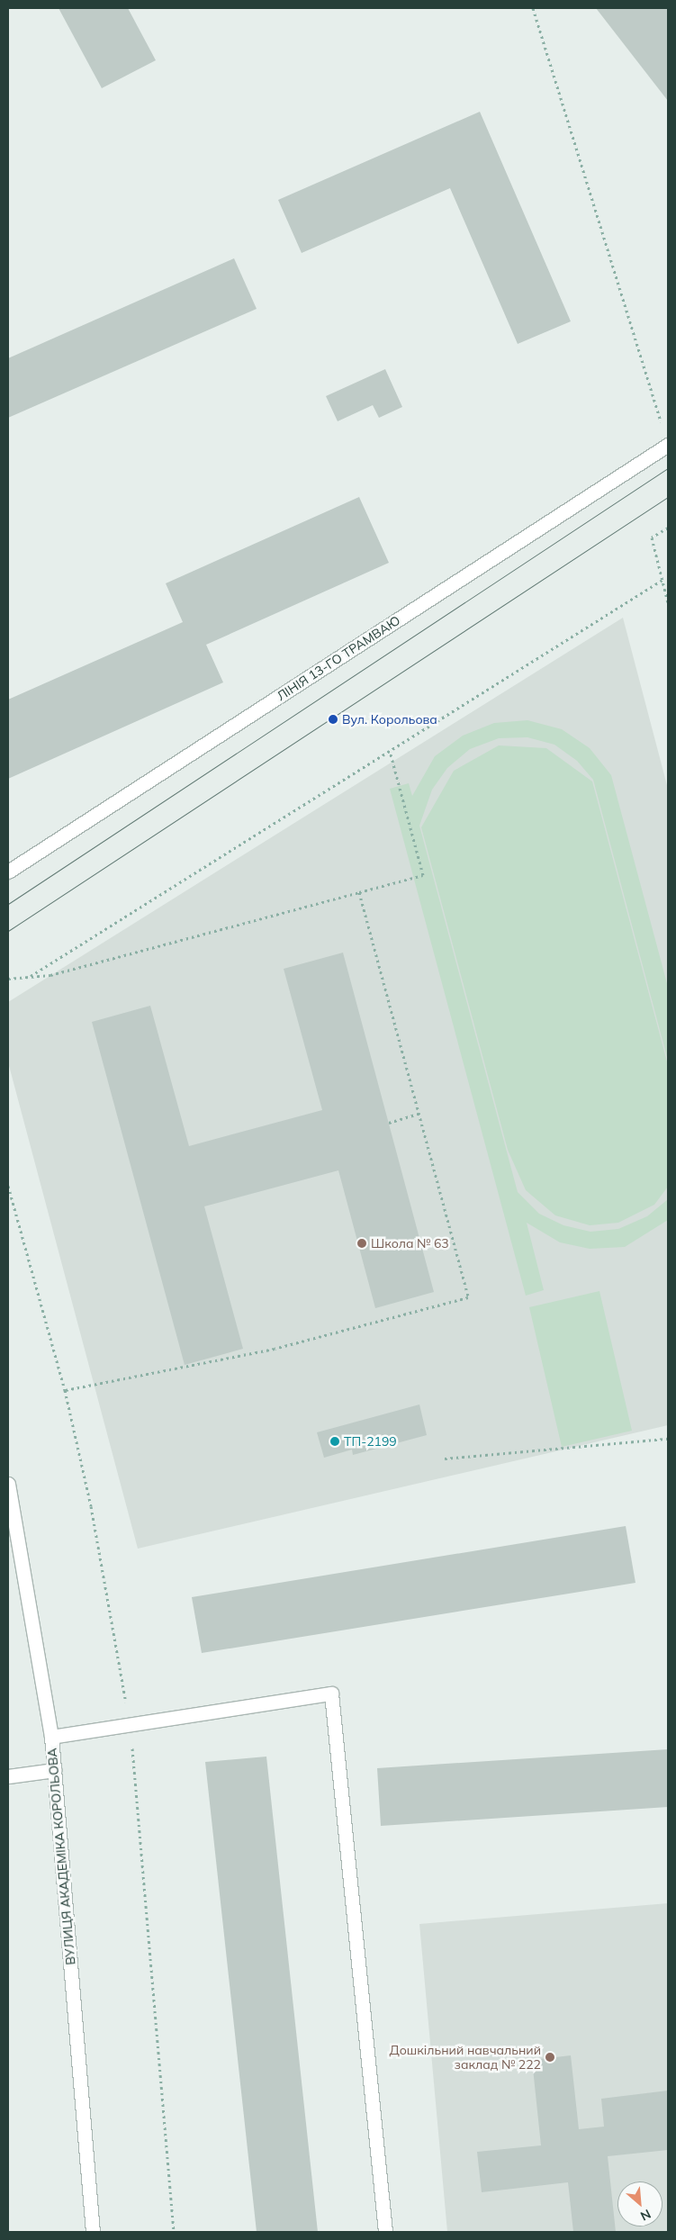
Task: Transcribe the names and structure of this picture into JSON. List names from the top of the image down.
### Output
{
  "streets": {
    "street": ["ЛІНІЯ 13-ГО ТРАМВАЮ", "ВУЛИЦЯ АКАДЕМІКА КОРОЛЬОВА"]
  },
  "places": [
    "Вул. Корольова",
    "Школа № 63",
    "ТП-2199",
    "Дошкільний навчальний заклад № 222"
  ],
  "north": "bottom right"
}
